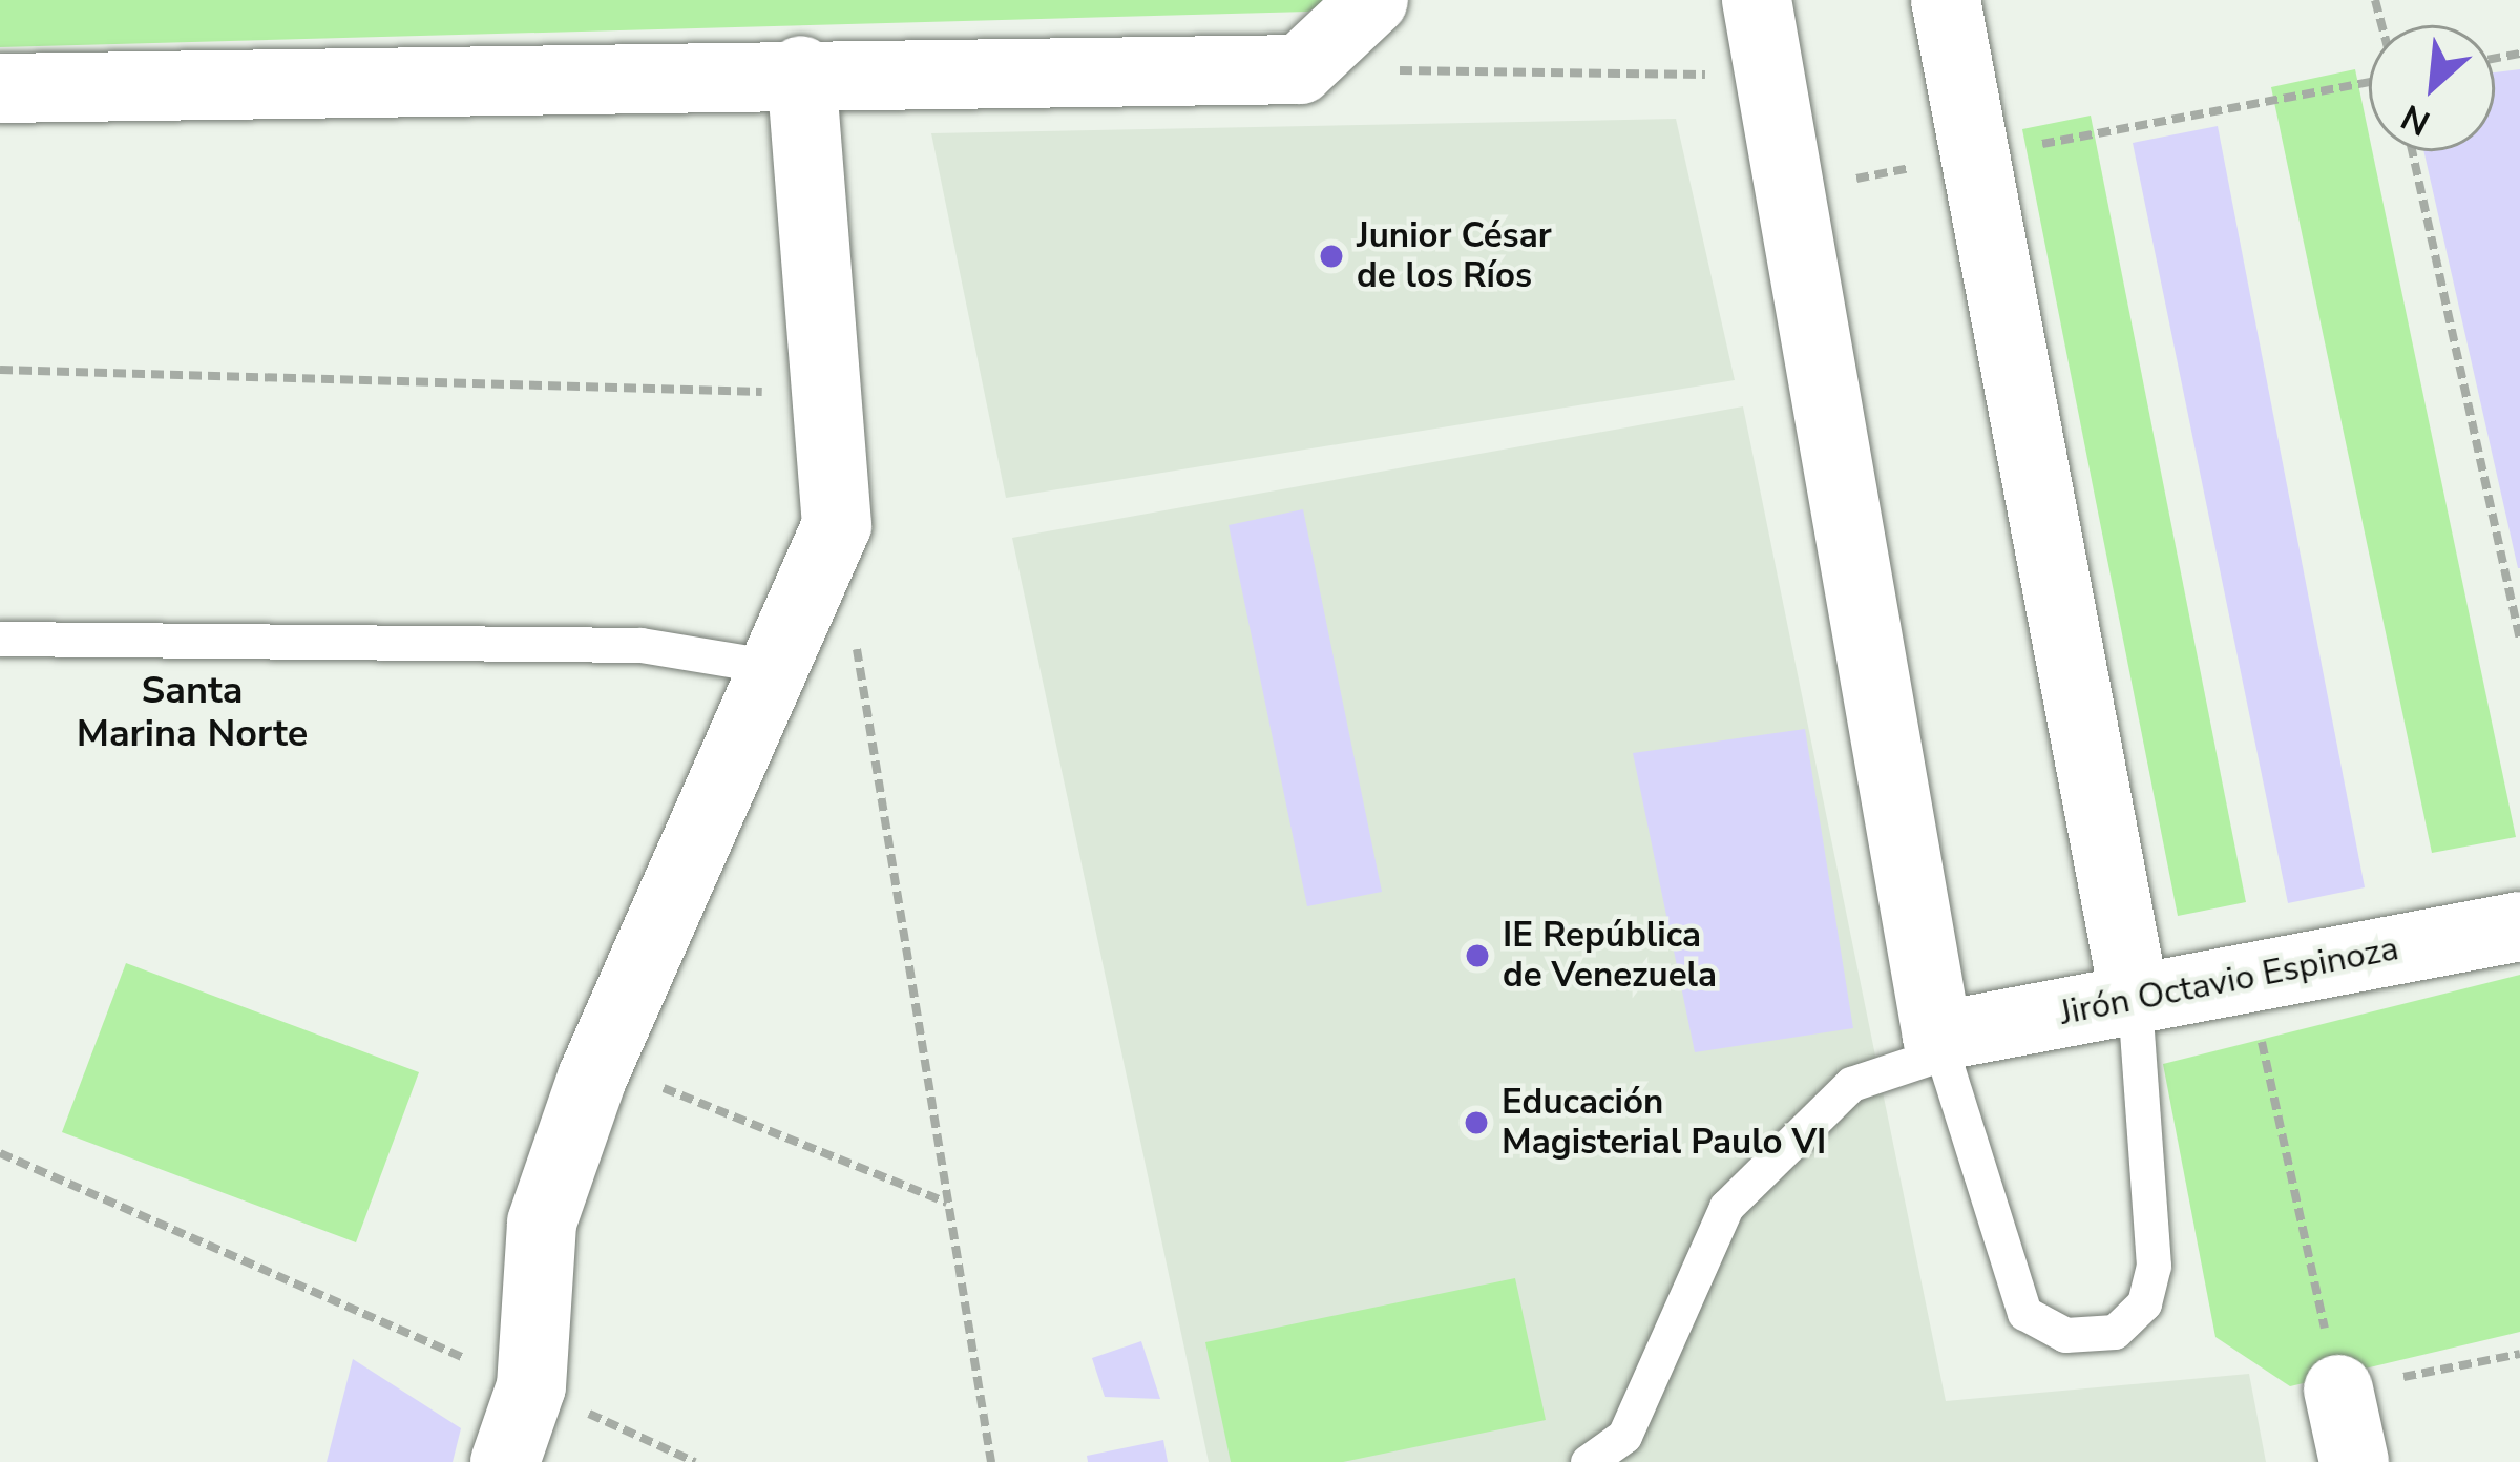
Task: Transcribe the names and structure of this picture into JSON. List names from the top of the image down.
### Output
{
  "streets": {
    "street": ["Jirón Octavio Espinoza"]
  },
  "districts": ["Santa Marina Norte"],
  "places": ["Junior César de los Ríos", "IE República de Venezuela", "Educación Magisterial Paulo VI"],
  "north": "bottom left"
}
